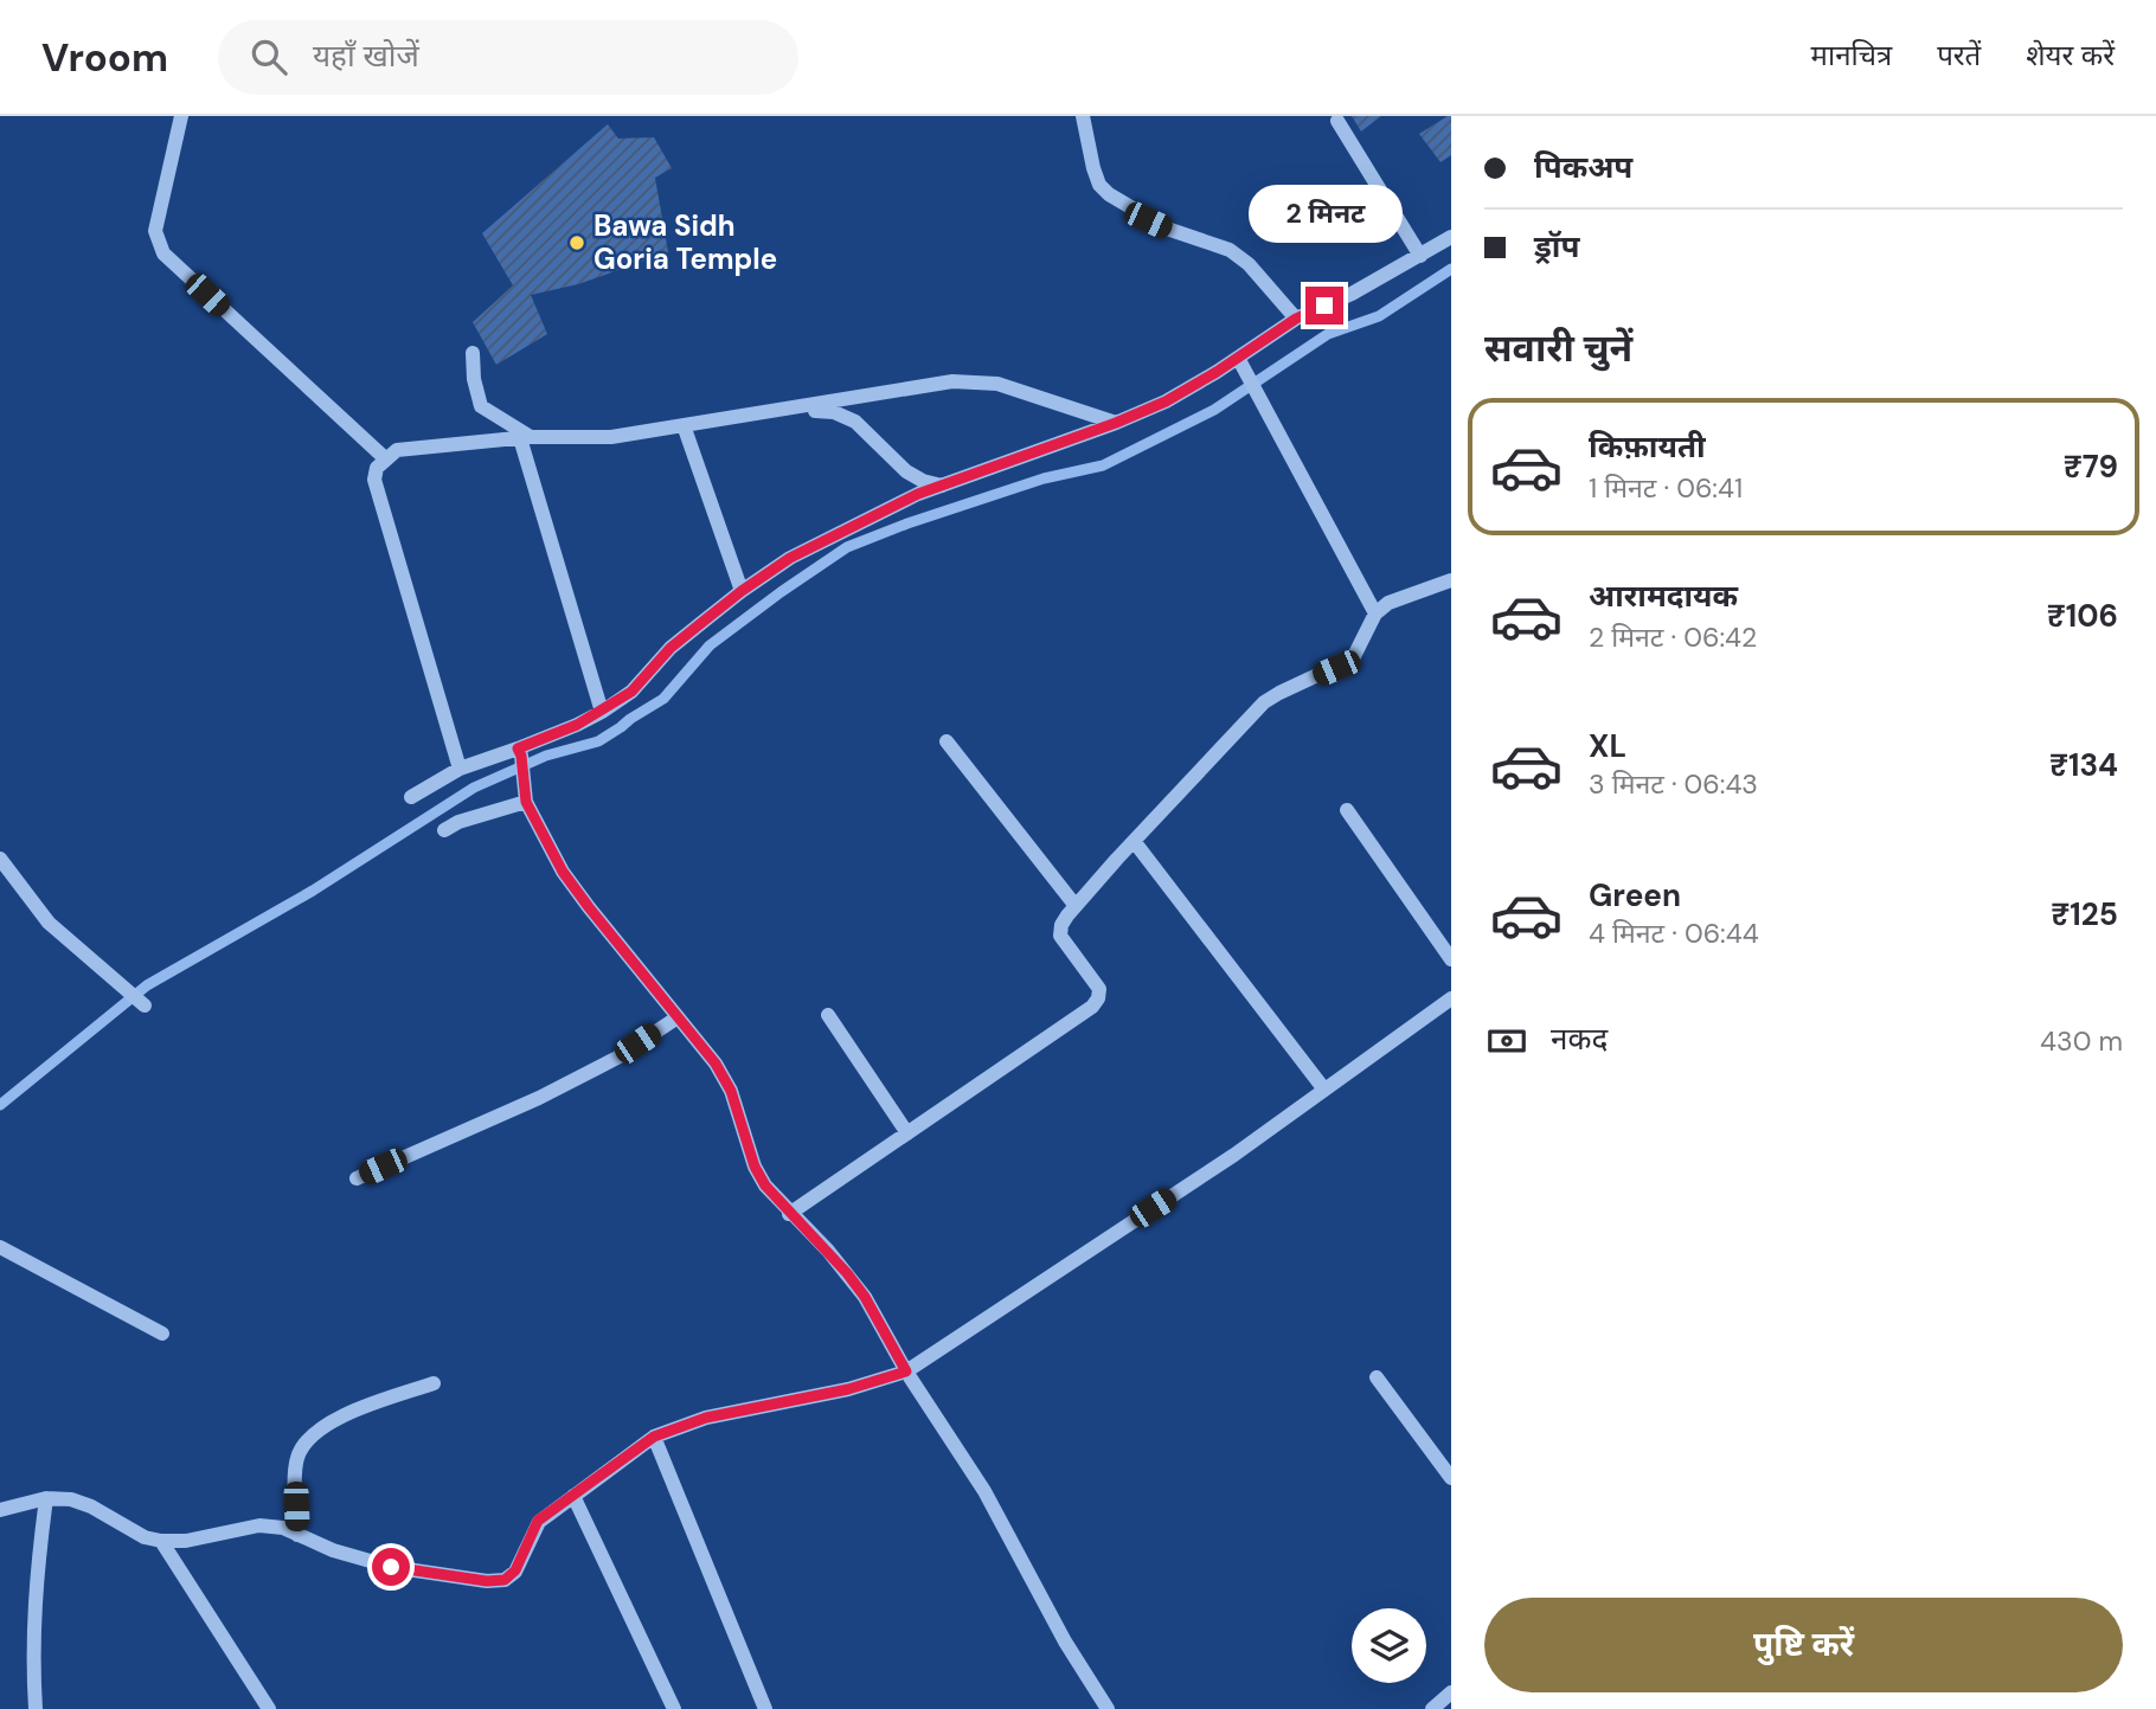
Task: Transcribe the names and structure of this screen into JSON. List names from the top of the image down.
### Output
{
  "places": ["Bawa Sidh Goria Temple"],
  "page": {
    "header": "Vroom",
    "search": "यहाँ खोजें",
    "nav": ["मानचित्र", "परतें", "शेयर करें"],
    "banner": ["पिकअप", "ड्रॉप"],
    "bubble": "2 मिनट",
    "heading": "सवारी चुनें",
    "list": [
      {
        "name": "किफ़ायती",
        "note": "1 मिनट · 06:41",
        "value": "₹79"
      },
      {
        "name": "आरामदायक",
        "note": "2 मिनट · 06:42",
        "value": "₹106"
      },
      {
        "name": "XL",
        "note": "3 मिनट · 06:43",
        "value": "₹134"
      },
      {
        "name": "Green",
        "note": "4 मिनट · 06:44",
        "value": "₹125"
      }
    ],
    "pay": ["नकद", "430 m"],
    "buttons": "पुष्टि करें"
  }
}
